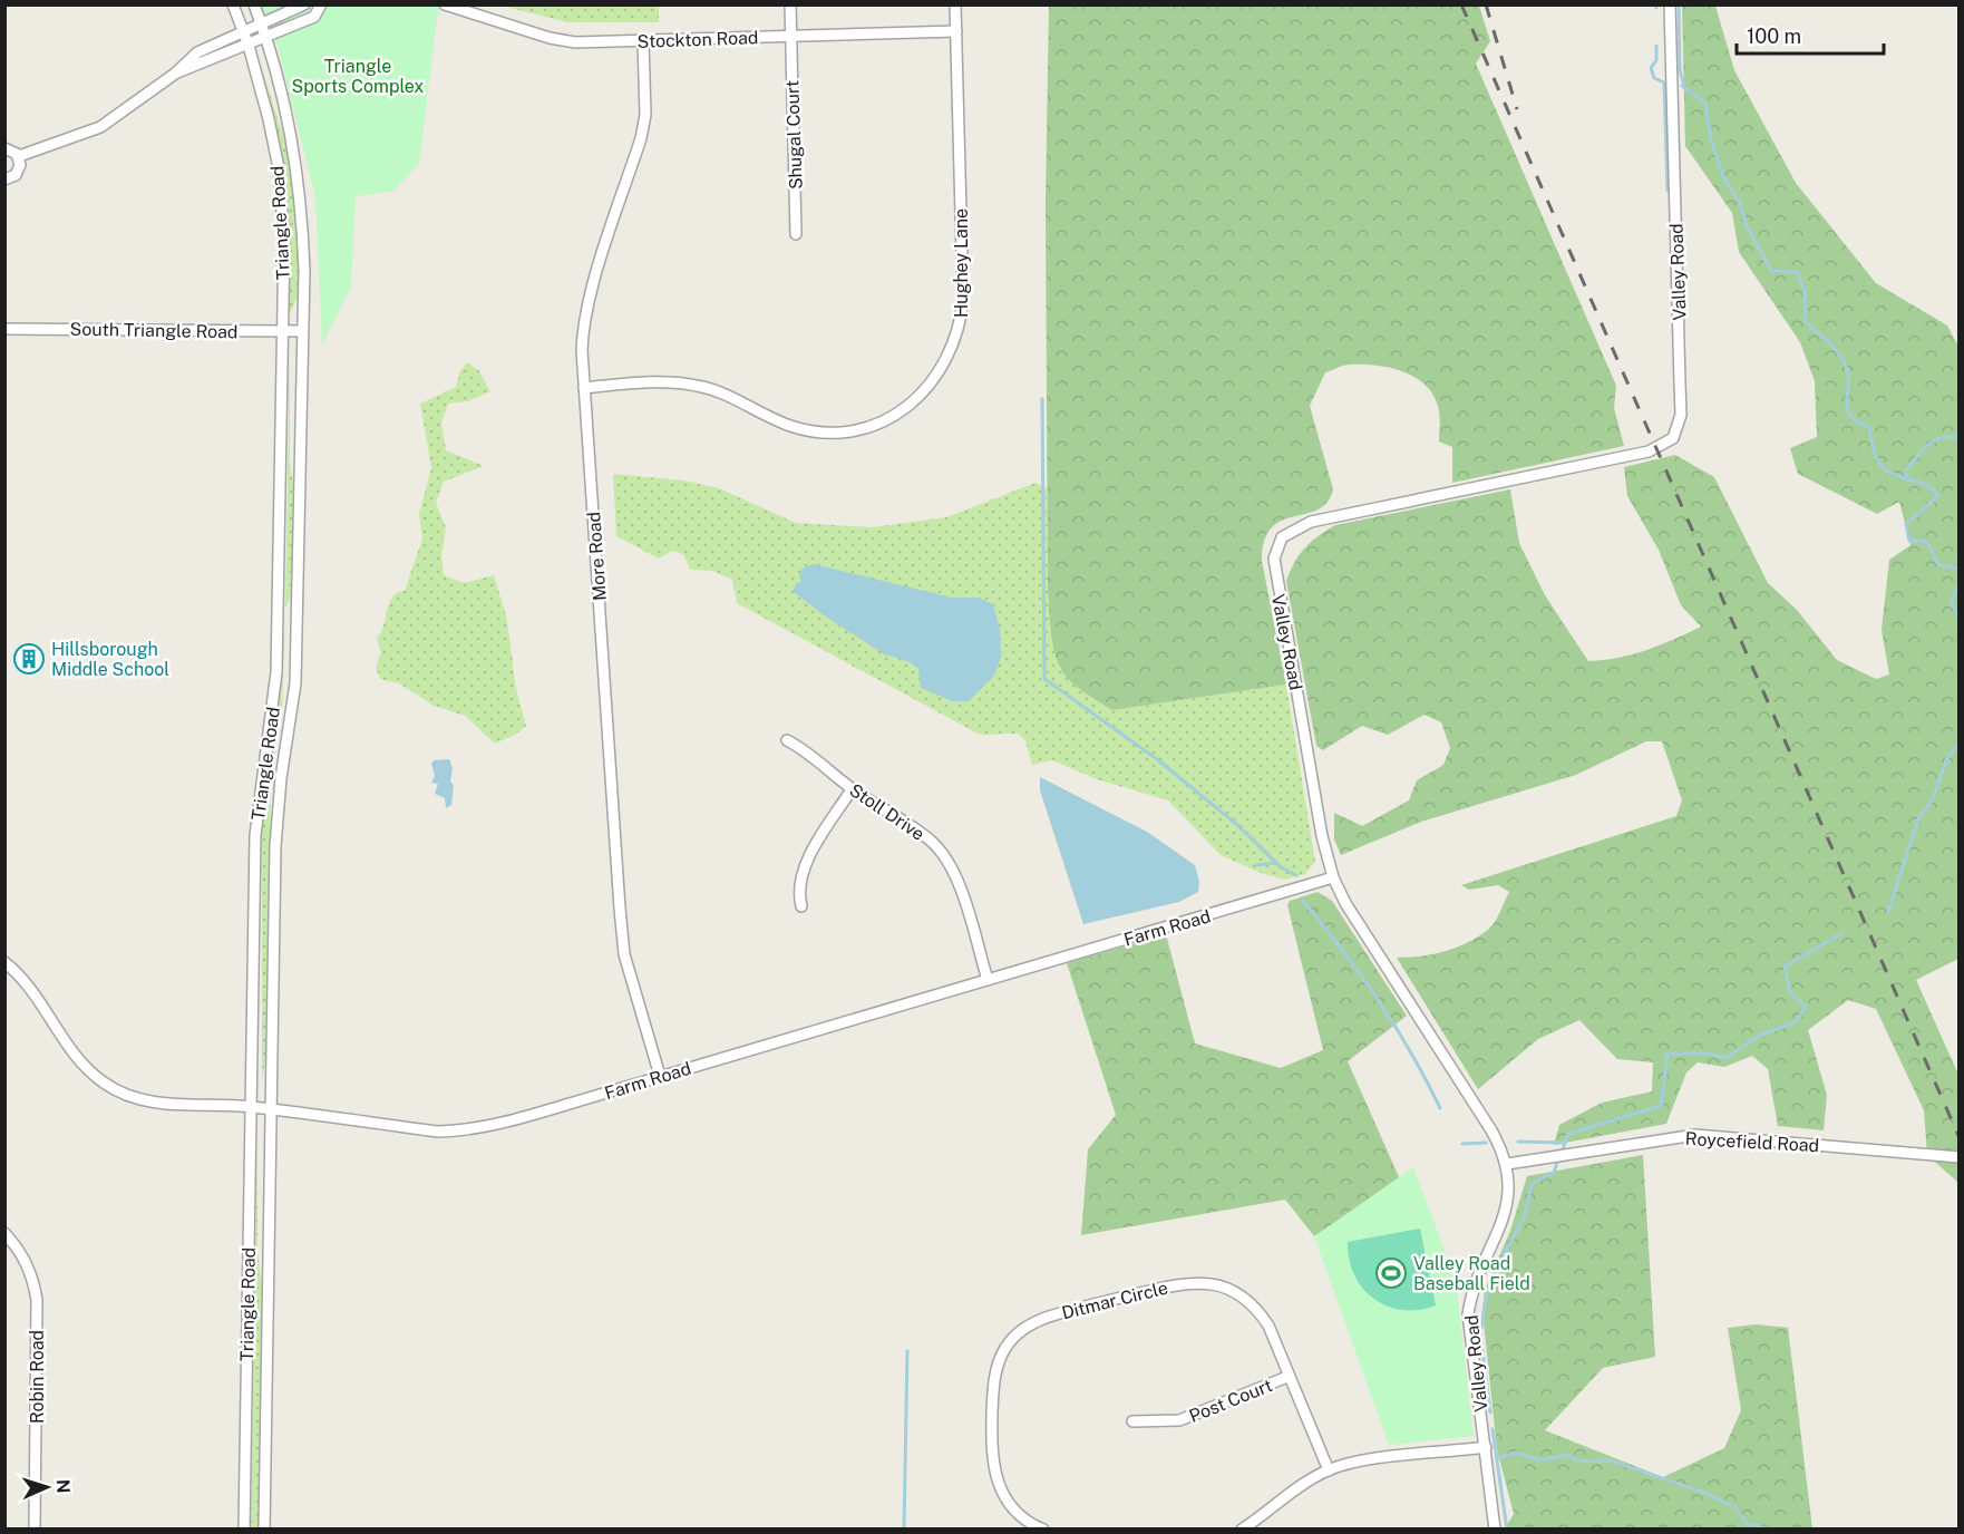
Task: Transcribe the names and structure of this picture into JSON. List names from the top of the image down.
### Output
{
  "streets": {
    "street": [
      "Stockton Road",
      "Shugal Court",
      "Triangle Road",
      "Hughey Lane",
      "Valley Road",
      "South Triangle Road",
      "More Road",
      "Stoll Drive",
      "Farm Road",
      "Roycefield Road",
      "Ditmar Circle",
      "Robin Road",
      "Post Court"
    ]
  },
  "crossings": [
    ["Stockton Road", "Shugal Court"],
    ["Stockton Road", "Hughey Lane"],
    ["Stockton Road", "More Road"],
    ["Triangle Road", "South Triangle Road"],
    ["Triangle Road", "Farm Road"],
    ["Hughey Lane", "More Road"],
    ["Valley Road", "Farm Road"],
    ["Valley Road", "Roycefield Road"],
    ["More Road", "Farm Road"],
    ["Stoll Drive", "Farm Road"],
    ["Ditmar Circle", "Post Court"]
  ],
  "parks": ["Triangle Sports Complex"],
  "places": {
    "building": ["Hillsborough Middle School"],
    "sports": ["Valley Road Baseball Field"]
  },
  "scale_bar": "100 m",
  "north": "right"
}
